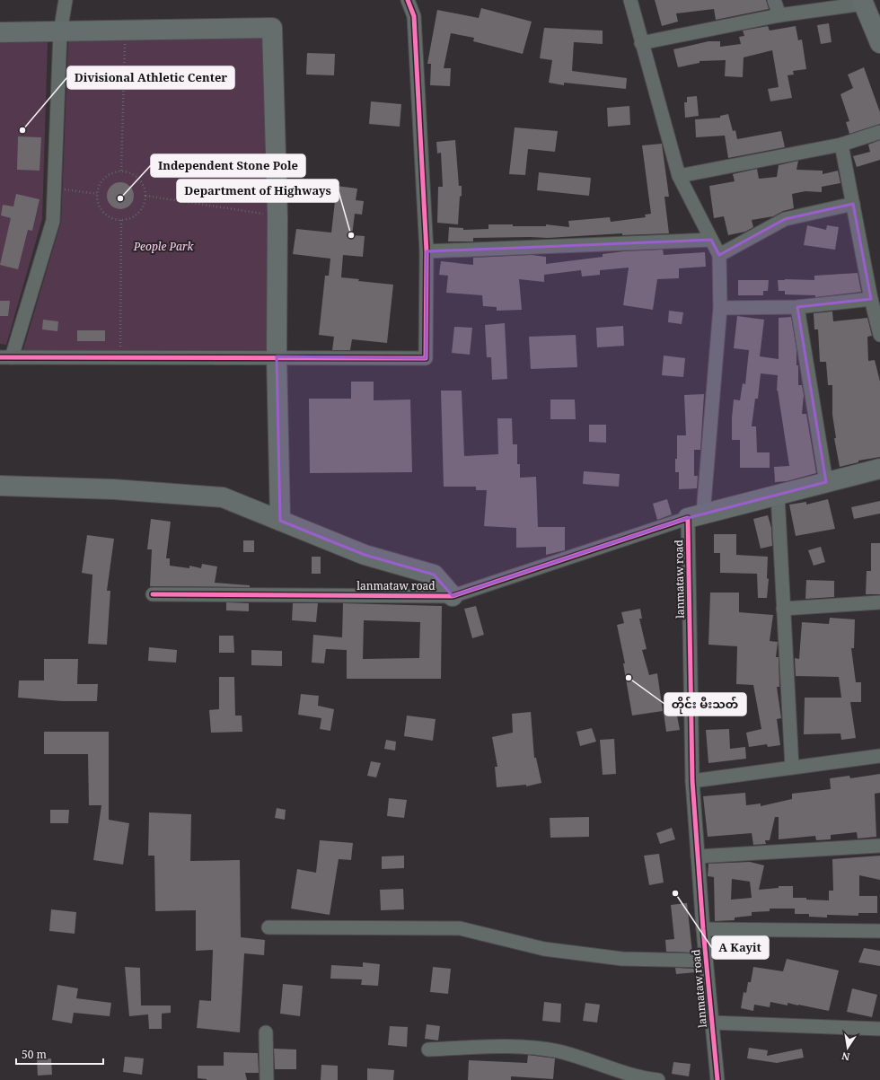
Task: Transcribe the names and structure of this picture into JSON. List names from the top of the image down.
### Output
{
  "streets": {
    "street": ["lanmataw road"]
  },
  "parks": ["People Park"],
  "places": [
    "Divisional Athletic Center",
    "Independent Stone Pole",
    "Department of Highways",
    "တိုင်း မီးသတ်",
    "A Kayit"
  ],
  "scale_bar": "50 m",
  "north": "bottom"
}
